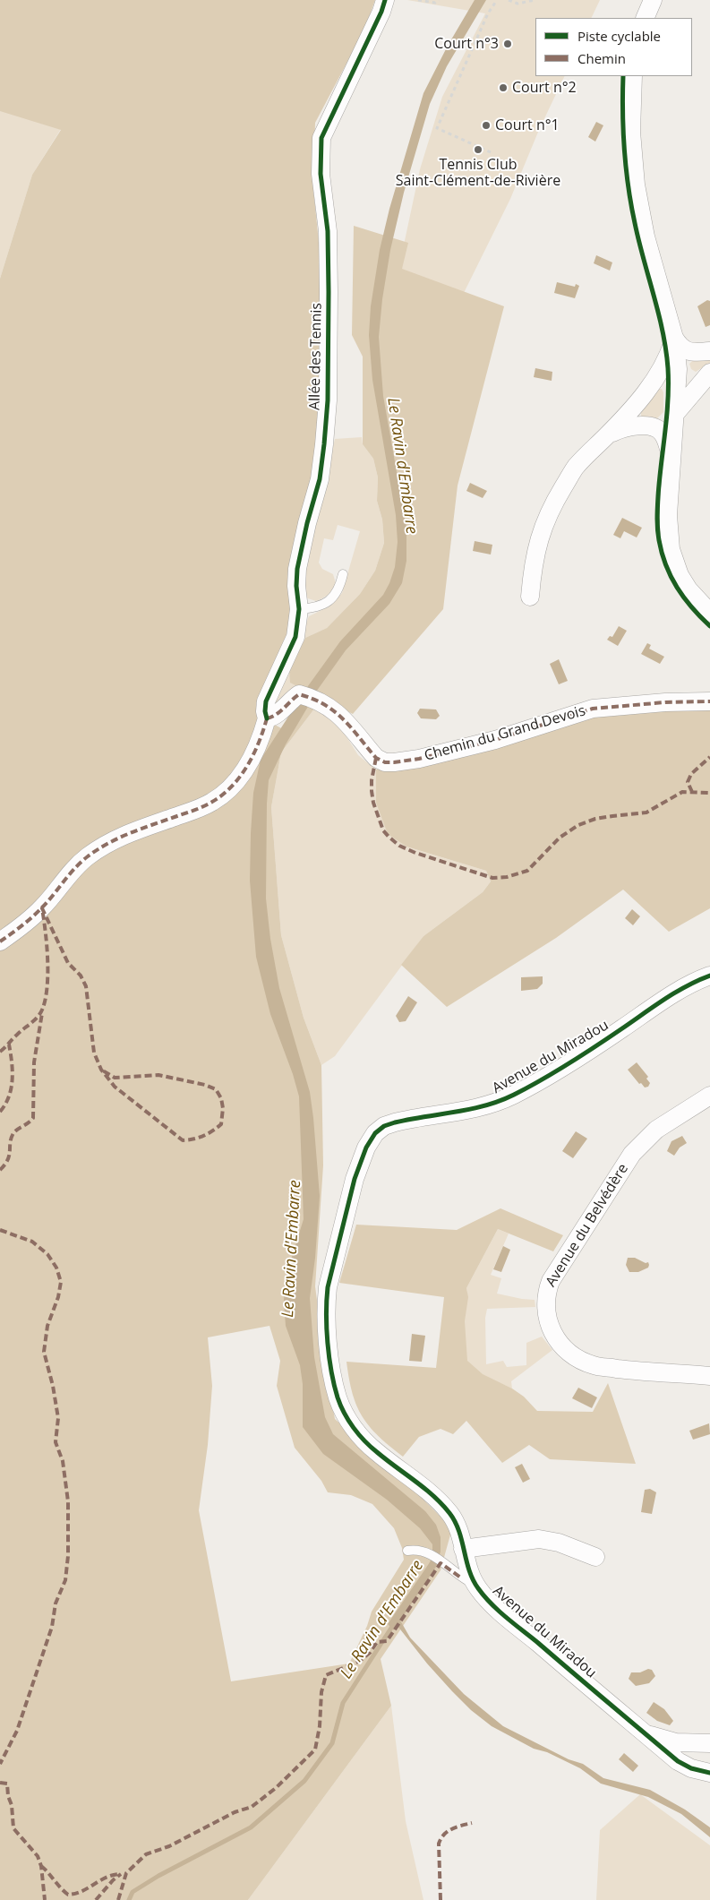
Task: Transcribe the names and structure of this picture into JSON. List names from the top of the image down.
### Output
{
  "streets": {
    "street": [
      "Allée des Tennis",
      "Chemin du Grand Devois",
      "Avenue du Miradou",
      "Avenue du Belvédère"
    ]
  },
  "crossings": [
    ["Allée des Tennis", "Chemin du Grand Devois"]
  ],
  "water": ["Le Ravin d'Embarre"],
  "places": [
    "Court n°3",
    "Court n°2",
    "Court n°1",
    "Tennis Club Saint-Clément-de-Rivière"
  ],
  "legend": ["Piste cyclable", "Chemin"]
}
